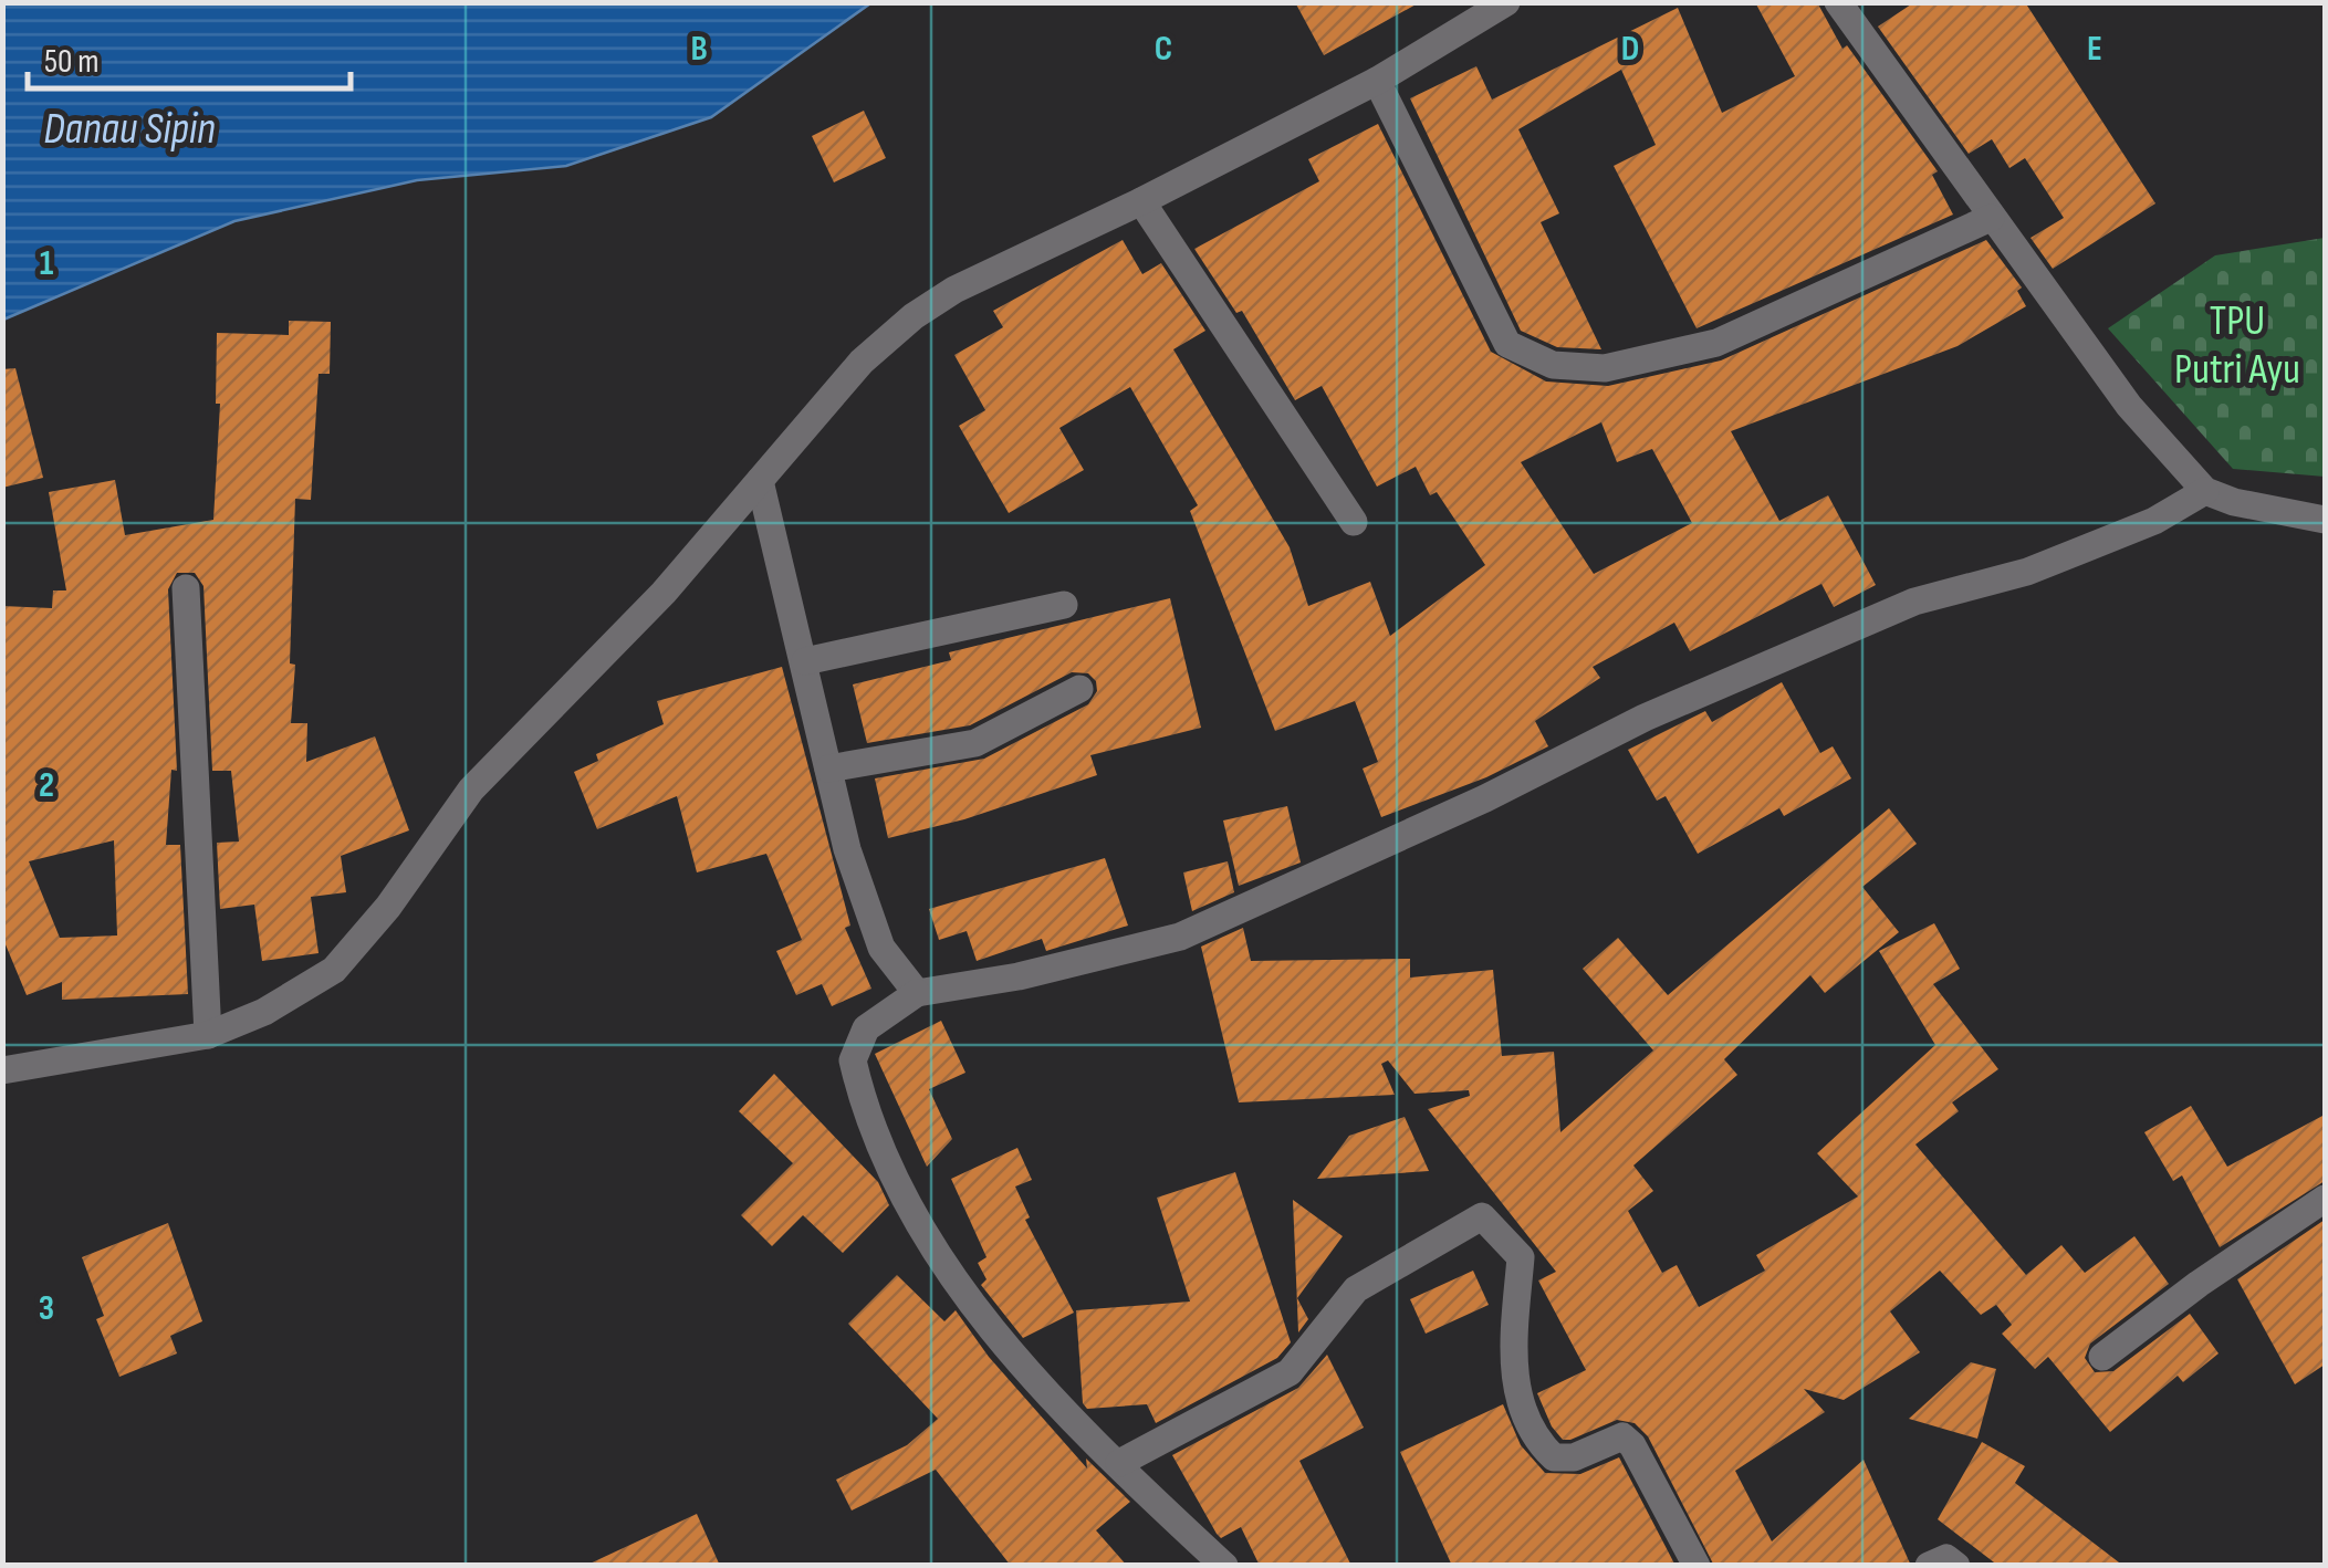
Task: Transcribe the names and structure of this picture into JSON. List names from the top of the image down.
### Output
{
  "water": ["Danau Sipin"],
  "parks": ["TPU Putri Ayu"],
  "scale_bar": "50 m",
  "grid": {
    "columns": [
      "B",
      "C",
      "D",
      "E"
    ],
    "rows": ["1", "2", "3"]
  }
}
